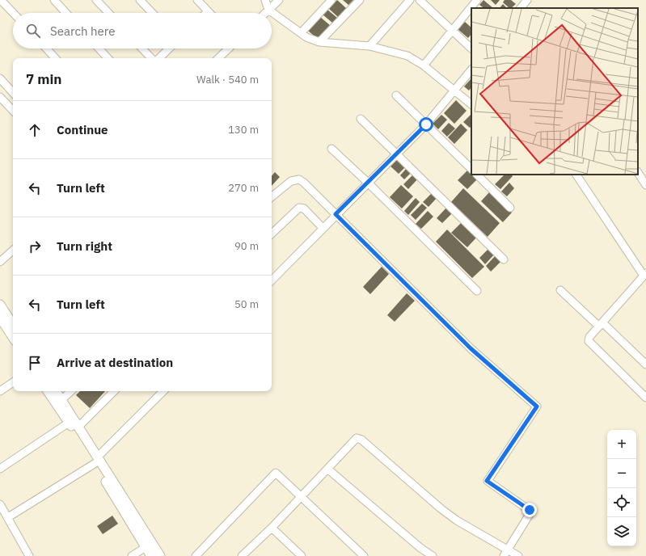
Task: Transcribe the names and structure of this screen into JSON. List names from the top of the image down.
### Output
{
  "page": {
    "search": "Search here",
    "heading": ["7 min", "Walk · 540 m"],
    "list": [
      ["Continue", "130 m"],
      ["Turn left", "270 m"],
      ["Turn right", "90 m"],
      ["Turn left", "50 m"],
      "Arrive at destination"
    ],
    "map_buttons": ["+", "−"]
  }
}
